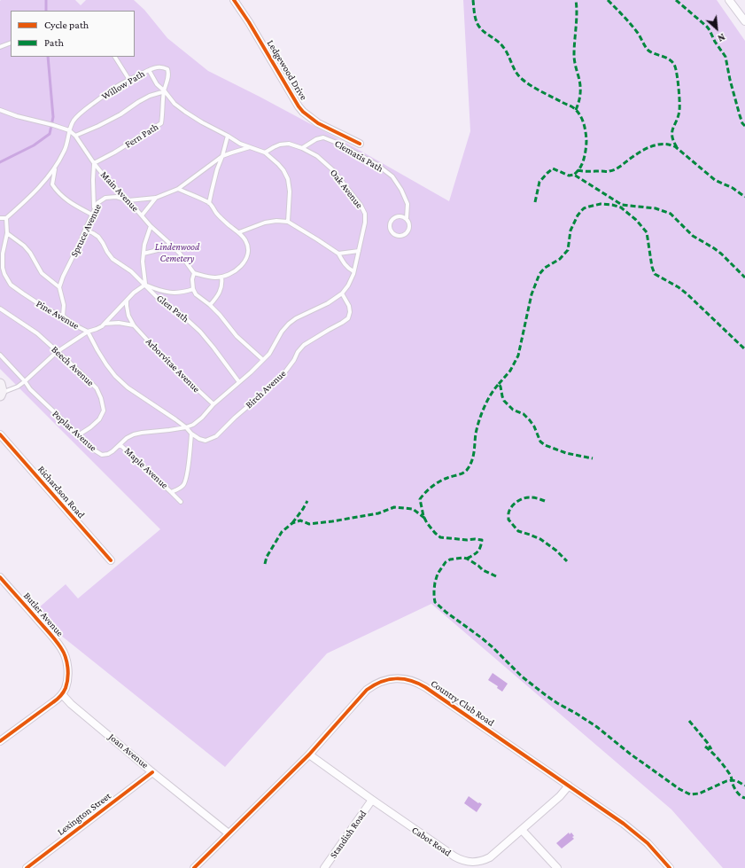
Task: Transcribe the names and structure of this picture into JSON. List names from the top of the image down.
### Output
{
  "streets": {
    "street": [
      "Ledgewood Drive",
      "Richardson Road",
      "Butler Avenue",
      "Country Club Road",
      "Joan Avenue",
      "Lexington Street",
      "Standish Road",
      "Cabot Road"
    ],
    "lane": [
      "Willow Path",
      "Fern Path",
      "Clematis Path",
      "Oak Avenue",
      "Main Avenue",
      "Spruce Avenue",
      "Glen Path",
      "Pine Avenue",
      "Arborvitae Avenue",
      "Beech Avenue",
      "Birch Avenue",
      "Poplar Avenue",
      "Maple Avenue"
    ]
  },
  "crossings": [
    ["Willow Path", "Fern Path"],
    ["Willow Path", "Main Avenue"],
    ["Fern Path", "Main Avenue"],
    ["Clematis Path", "Oak Avenue"],
    ["Oak Avenue", "Birch Avenue"],
    ["Main Avenue", "Spruce Avenue"],
    ["Spruce Avenue", "Glen Path"],
    ["Pine Avenue", "Poplar Avenue"],
    ["Beech Avenue", "Poplar Avenue"],
    ["Birch Avenue", "Maple Avenue"],
    ["Poplar Avenue", "Maple Avenue"],
    ["Butler Avenue", "Joan Avenue"],
    ["Country Club Road", "Joan Avenue"],
    ["Country Club Road", "Cabot Road"],
    ["Joan Avenue", "Lexington Street"],
    ["Standish Road", "Cabot Road"]
  ],
  "parks": ["Lindenwood Cemetery"],
  "legend": ["Cycle path", "Path"],
  "north": "bottom right"
}
